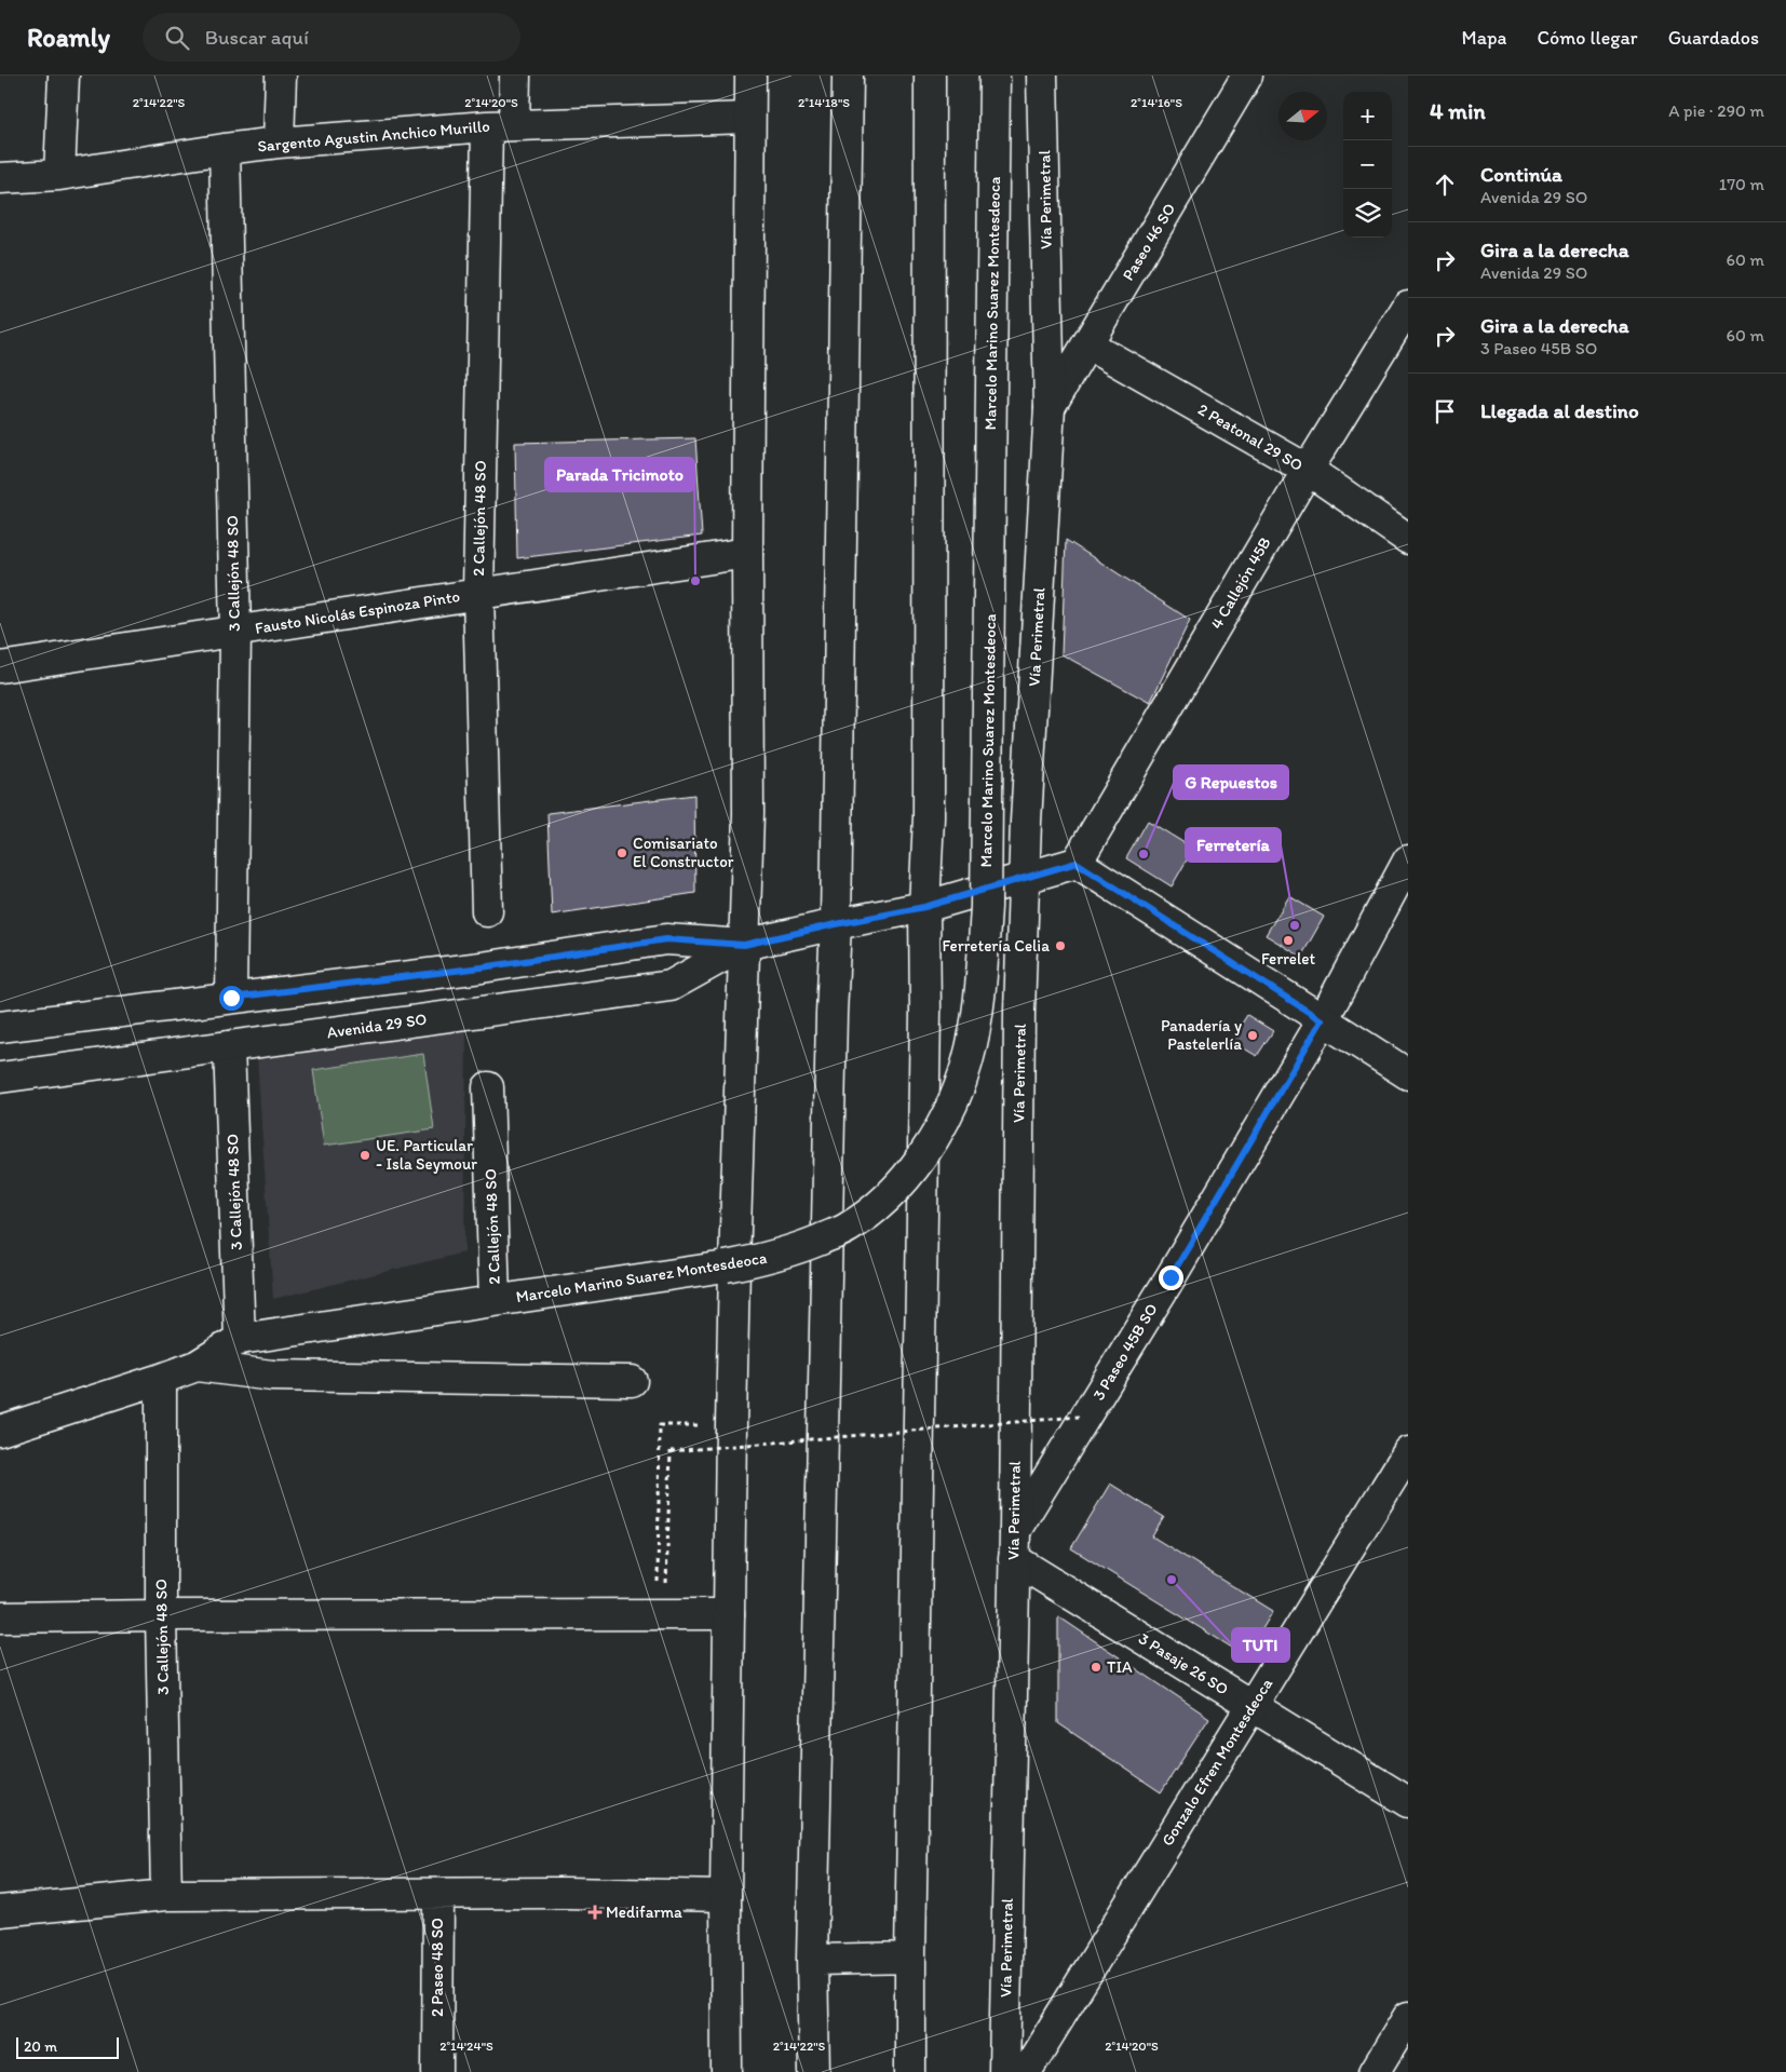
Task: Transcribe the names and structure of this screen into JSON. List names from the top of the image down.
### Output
{
  "streets": {
    "main road": [
      "Sargento Agustin Anchico Murillo",
      "Vía Perimetral",
      "Paseo 46 SO",
      "Marcelo Marino Suarez Montesdeoca",
      "2 Peatonal 29 SO",
      "2 Callejón 48 SO",
      "3 Callejón 48 SO",
      "4 Callejón 45B",
      "Fausto Nicolás Espinoza Pinto",
      "Avenida 29 SO",
      "3 Paseo 45B SO",
      "3 Pasaje 26 SO",
      "Gonzalo Efren Montesdeoca",
      "2 Paseo 48 SO"
    ]
  },
  "crossings": [
    ["Sargento Agustin Anchico Murillo", "2 Callejón 48 SO"],
    ["Sargento Agustin Anchico Murillo", "3 Callejón 48 SO"],
    ["Vía Perimetral", "Paseo 46 SO"],
    ["Vía Perimetral", "Avenida 29 SO"],
    ["Vía Perimetral", "3 Paseo 45B SO"],
    ["Vía Perimetral", "3 Pasaje 26 SO"],
    ["Paseo 46 SO", "2 Peatonal 29 SO"],
    ["Marcelo Marino Suarez Montesdeoca", "2 Callejón 48 SO"],
    ["Marcelo Marino Suarez Montesdeoca", "3 Callejón 48 SO"],
    ["2 Peatonal 29 SO", "4 Callejón 45B"],
    ["2 Callejón 48 SO", "Fausto Nicolás Espinoza Pinto"],
    ["3 Callejón 48 SO", "Fausto Nicolás Espinoza Pinto"],
    ["3 Callejón 48 SO", "Avenida 29 SO"],
    ["4 Callejón 45B", "Avenida 29 SO"],
    ["3 Paseo 45B SO", "3 Pasaje 26 SO"],
    ["3 Pasaje 26 SO", "Gonzalo Efren Montesdeoca"]
  ],
  "places": {
    "other": [
      "Parada Tricimoto",
      "Comisariato El Constructor",
      "G Repuestos",
      "Ferretería",
      "Ferrelet",
      "Ferretería Celia",
      "Panadería y Pastelerlía",
      "UE. Particular - Isla Seymour",
      "TUTI",
      "TIA"
    ],
    "health": ["Medifarma"]
  },
  "scale_bar": "20 m",
  "north": "right",
  "page": {
    "header": "Roamly",
    "search": "Buscar aquí",
    "nav": ["Mapa", "Cómo llegar", "Guardados"],
    "heading": ["4 min", "A pie · 290 m"],
    "map_buttons": ["+", "−"],
    "list": [
      ["Continúa", "Avenida 29 SO", "170 m"],
      ["Gira a la derecha", "Avenida 29 SO", "60 m"],
      ["Gira a la derecha", "3 Paseo 45B SO", "60 m"],
      "Llegada al destino"
    ],
    "scale": "20 m"
  },
  "coordinates": [
    "2°14'22\"S",
    "2°14'20\"S",
    "2°14'18\"S",
    "2°14'16\"S",
    "2°14'24\"S"
  ]
}
